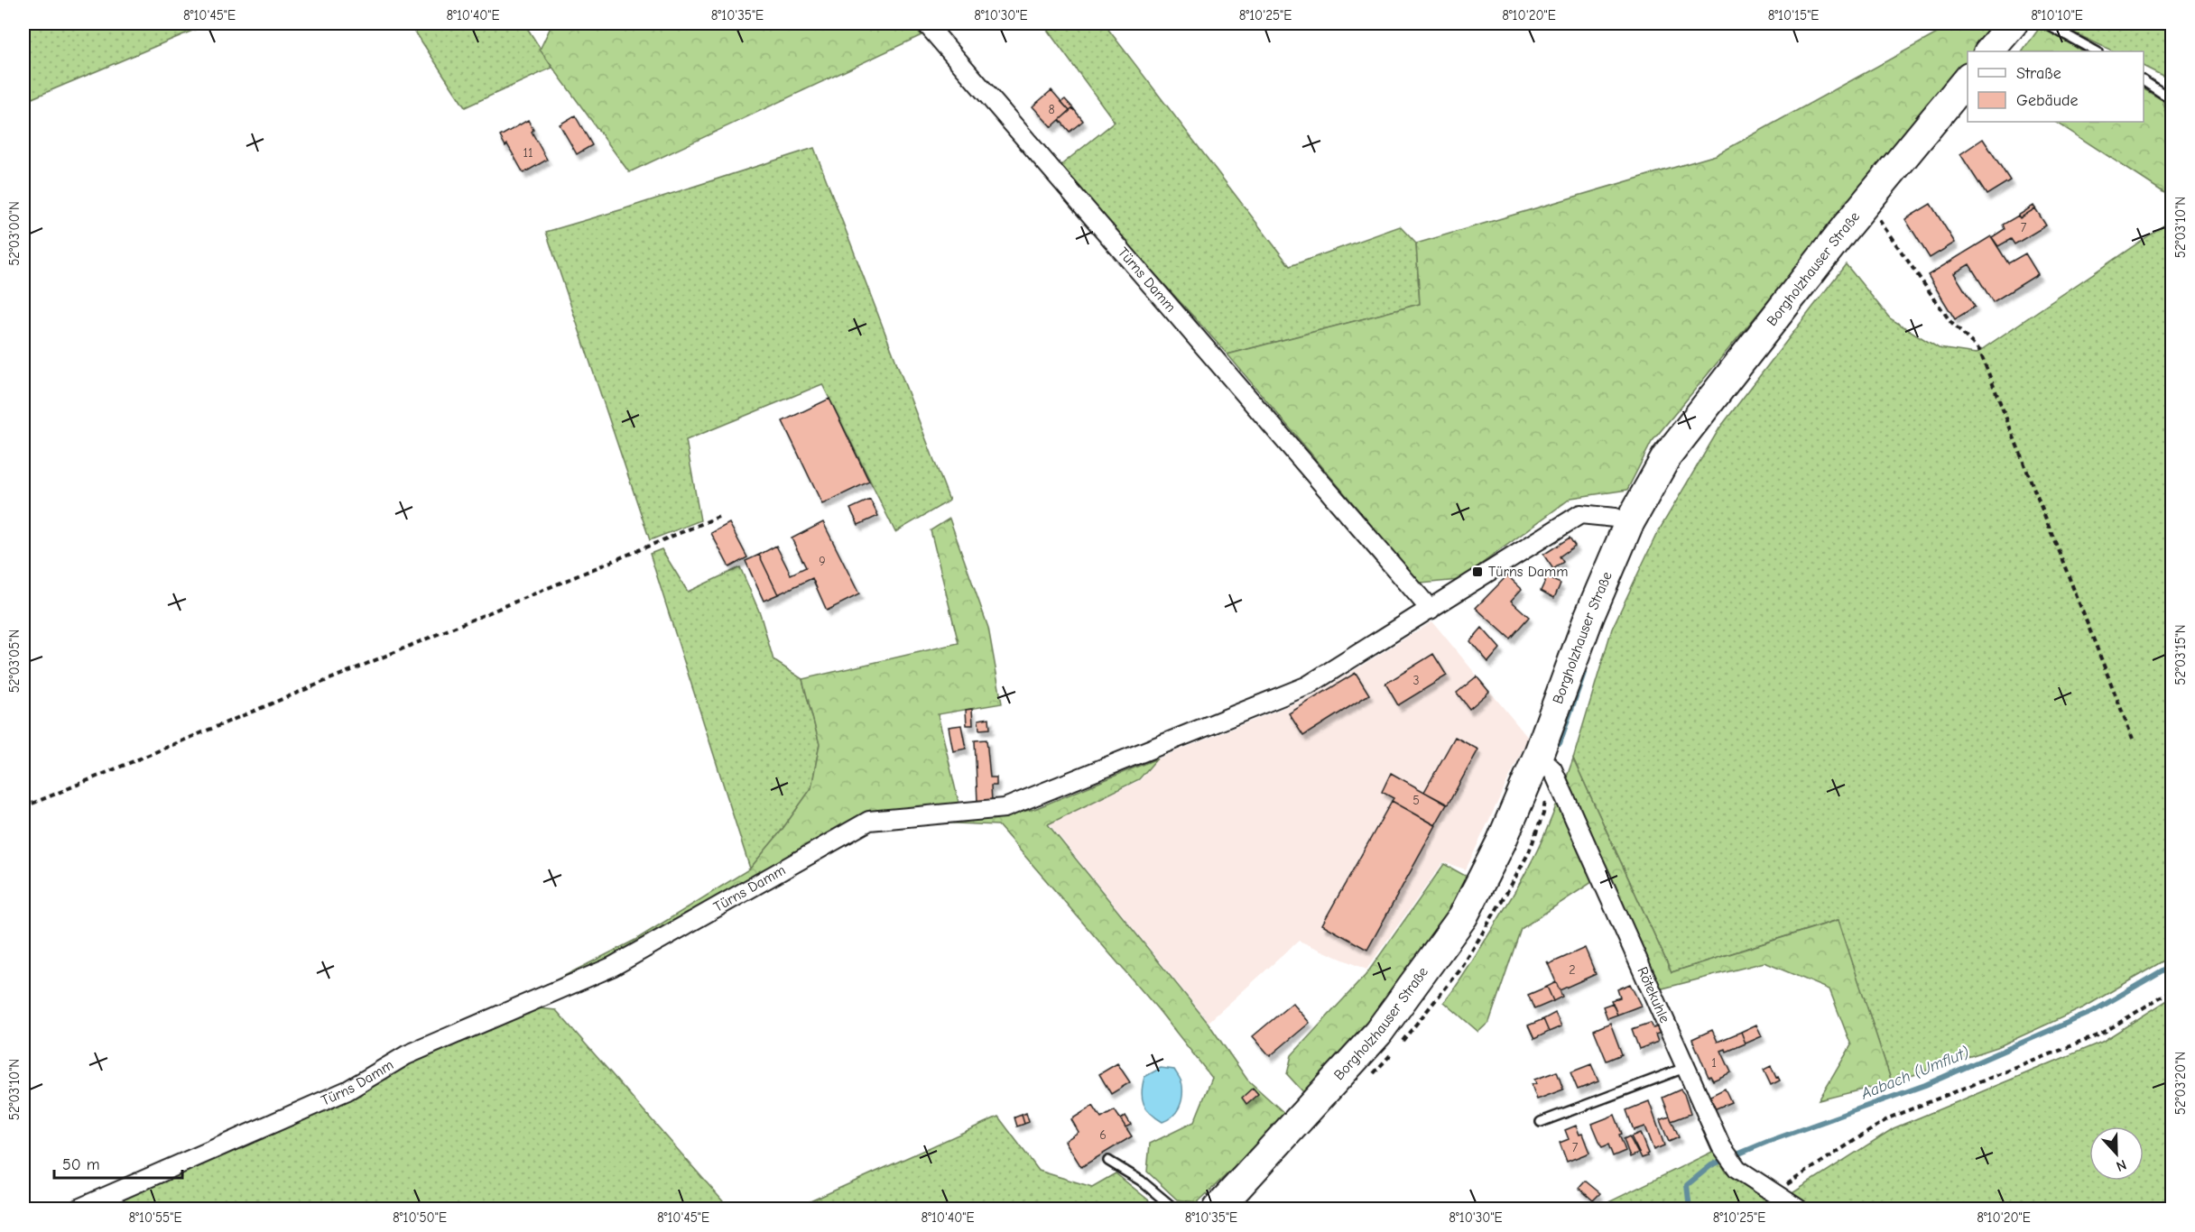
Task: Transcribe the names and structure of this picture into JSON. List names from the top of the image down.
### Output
{
  "streets": {
    "main road": ["Borgholzhauser Straße"],
    "street": ["Türns Damm", "Rötekuhle"]
  },
  "crossings": [
    ["Borgholzhauser Straße", "Türns Damm"],
    ["Borgholzhauser Straße", "Rötekuhle"]
  ],
  "water": ["Aabach (Umflut)"],
  "places": {
    "transit": ["Türns Damm"]
  },
  "house_numbers": [
    "8",
    "11",
    "7",
    "9",
    "3",
    "5",
    "2",
    "1",
    "6",
    "7"
  ],
  "legend": ["Straße", "Gebäude"],
  "scale_bar": "50 m",
  "north": "bottom",
  "coordinates": [
    "8°10'45\"E",
    "8°10'40\"E",
    "8°10'35\"E",
    "8°10'30\"E",
    "8°10'25\"E",
    "8°10'20\"E",
    "8°10'15\"E",
    "8°10'10\"E",
    "52°03'10\"N",
    "52°03'00\"N",
    "52°03'15\"N",
    "52°03'05\"N",
    "52°03'20\"N",
    "8°10'55\"E",
    "8°10'50\"E"
  ]
}
